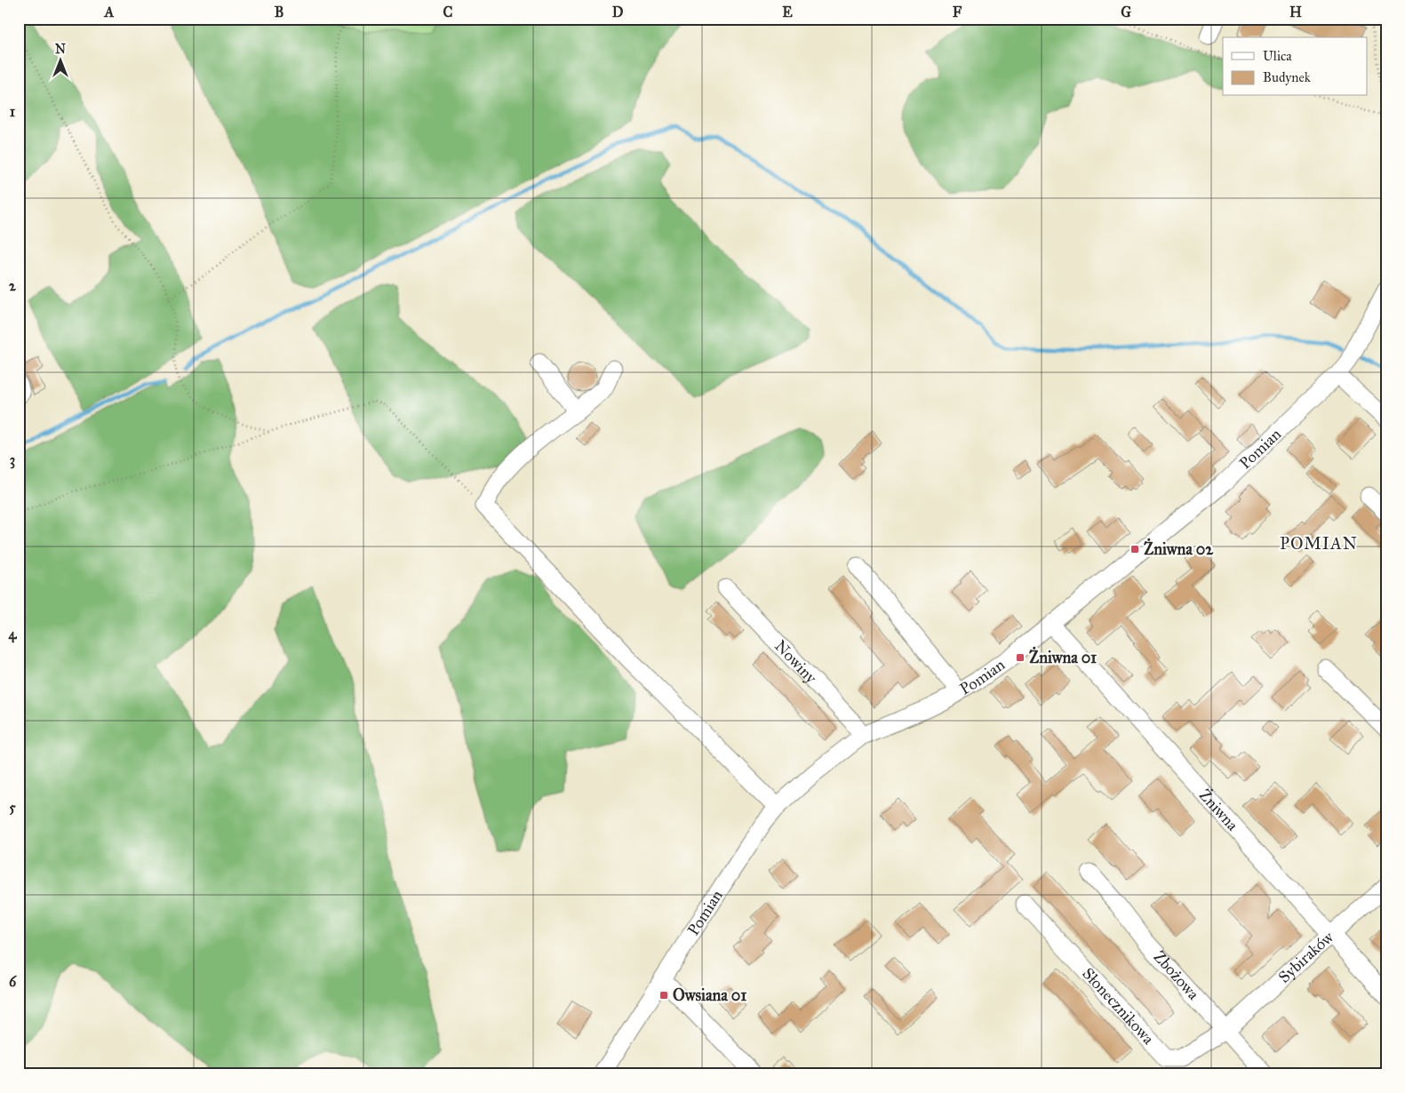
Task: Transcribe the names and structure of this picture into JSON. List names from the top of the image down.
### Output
{
  "streets": {
    "street": [
      "Pomian",
      "Nowiny",
      "Żniwna",
      "Sybiraków",
      "Zbożowa",
      "Słonecznikowa"
    ]
  },
  "crossings": [
    ["Pomian", "Nowiny"],
    ["Pomian", "Żniwna"],
    ["Żniwna", "Sybiraków"],
    ["Sybiraków", "Zbożowa"],
    ["Sybiraków", "Słonecznikowa"],
    ["Zbożowa", "Słonecznikowa"]
  ],
  "districts": ["POMIAN"],
  "places": {
    "transit": ["Żniwna 02", "Żniwna 01", "Owsiana 01"]
  },
  "legend": ["Ulica", "Budynek"],
  "north": "top",
  "grid": {
    "columns": [
      "A",
      "B",
      "C",
      "D",
      "E",
      "F",
      "G",
      "H"
    ],
    "rows": [
      "1",
      "2",
      "3",
      "4",
      "5",
      "6"
    ]
  }
}
